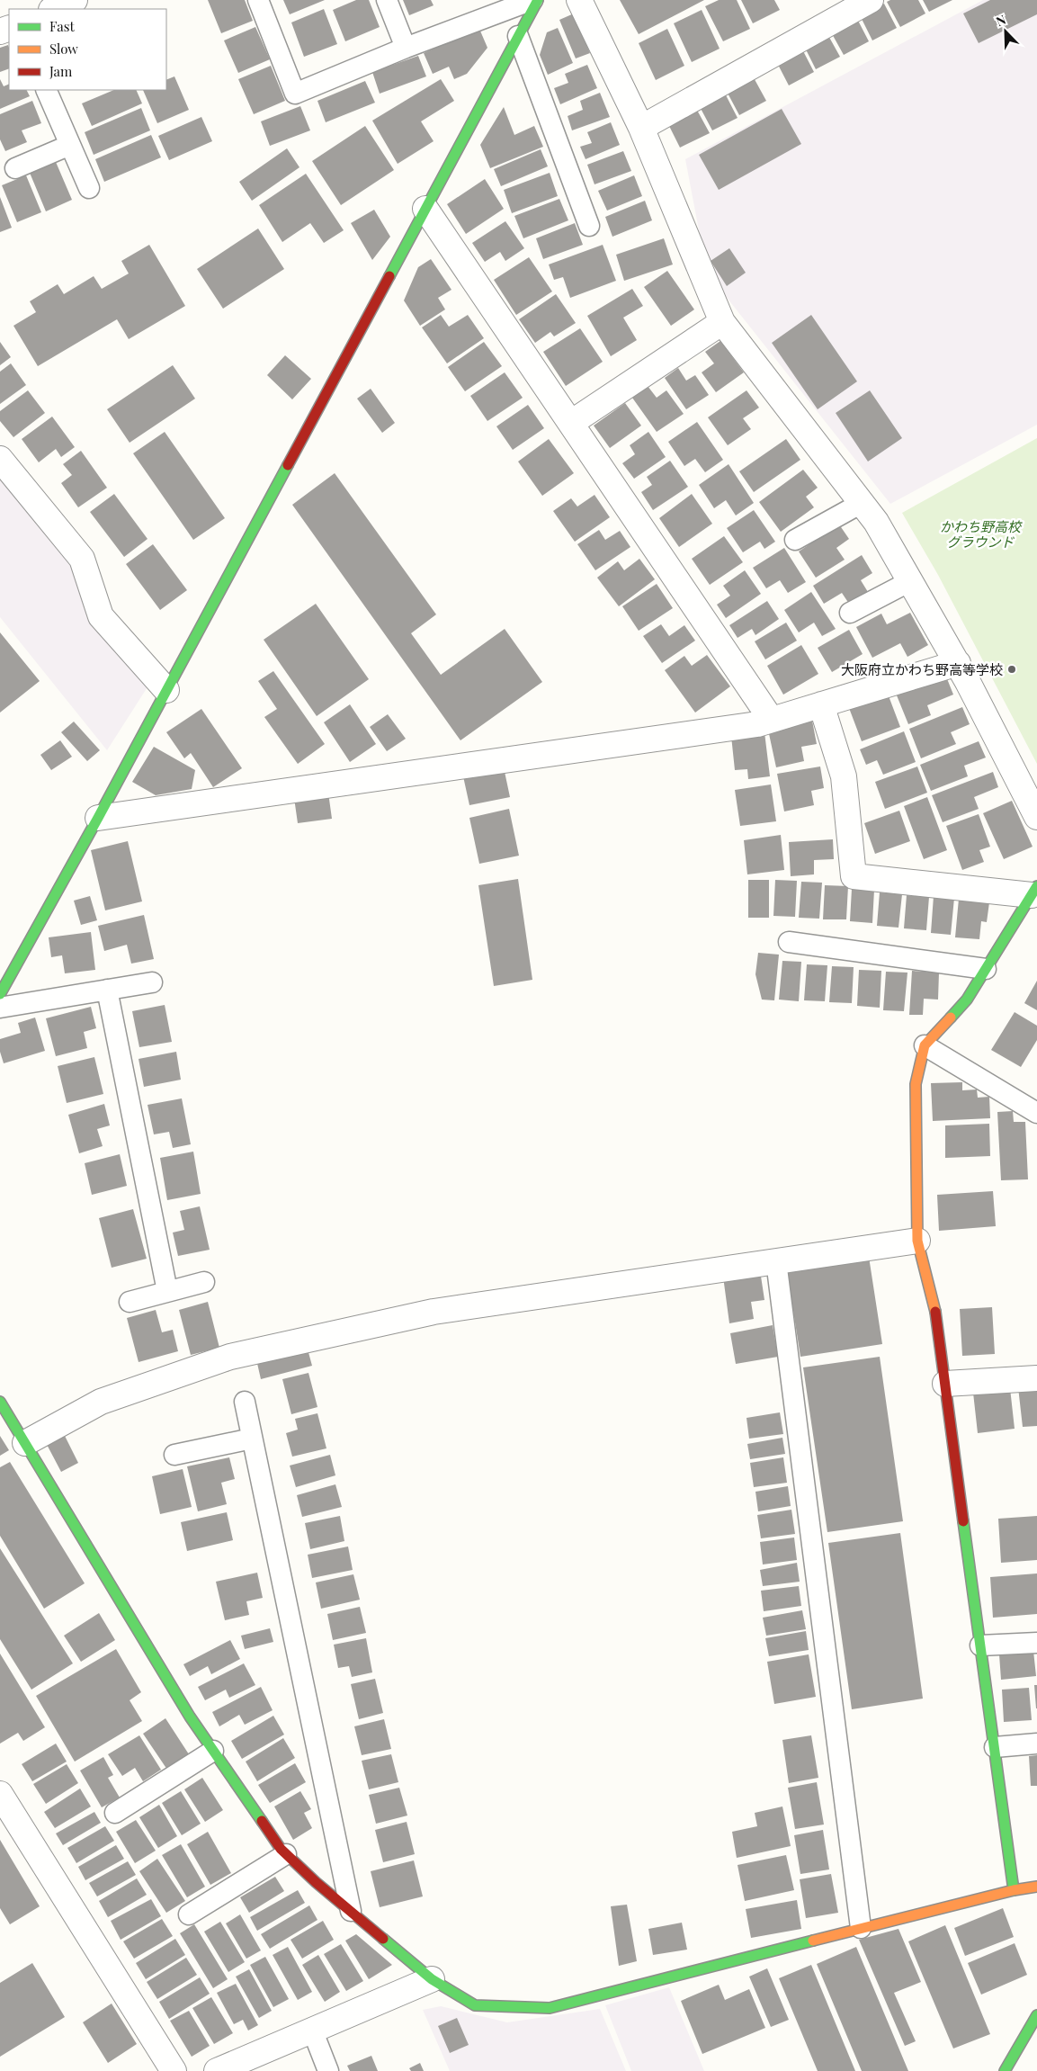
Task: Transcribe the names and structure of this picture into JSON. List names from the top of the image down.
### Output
{
  "parks": ["かわち野高校 グラウンド"],
  "places": ["大阪府立かわち野高等学校"],
  "legend": ["Fast", "Slow", "Jam"],
  "north": "top left"
}
